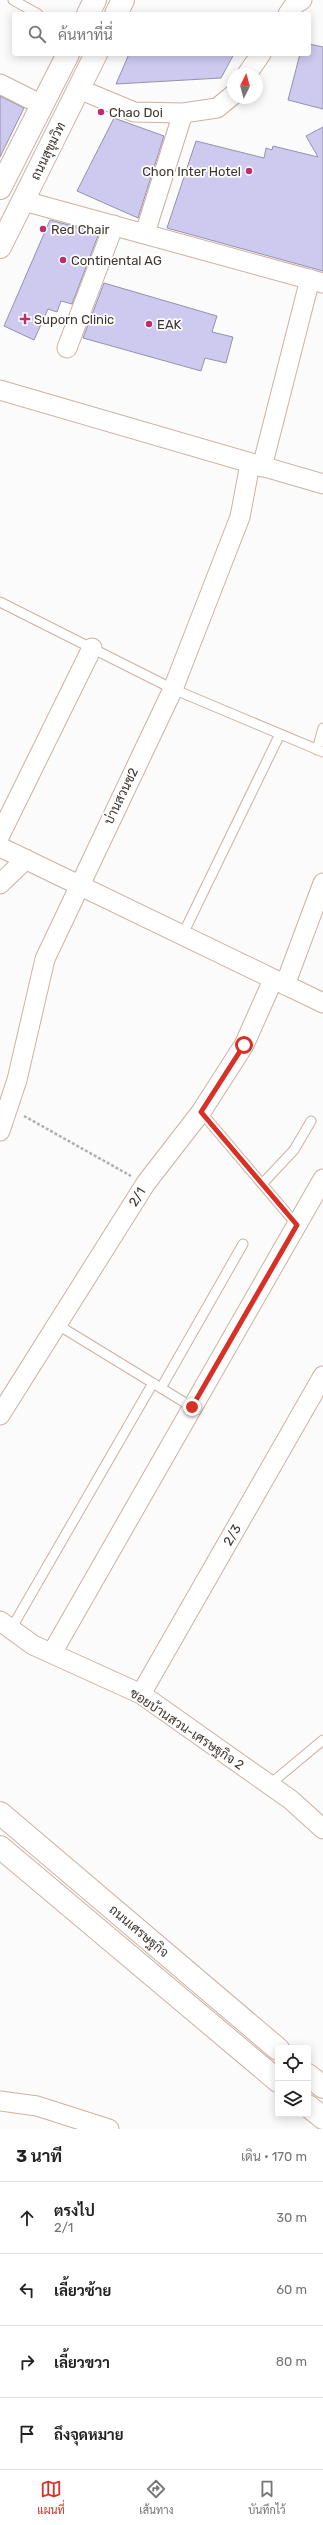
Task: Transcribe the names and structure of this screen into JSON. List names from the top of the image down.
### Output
{
  "streets": {
    "main road": ["ถนนสุขุมวิท", "ถนนเศรษฐกิจ"],
    "street": [
      "บ่านสวนซ2",
      "2/1",
      "2/3",
      "ซอยบ้านสวน-เศรษฐกิจ 2"
    ]
  },
  "crossings": [
    ["2/3", "ซอยบ้านสวน-เศรษฐกิจ 2"]
  ],
  "places": {
    "other": [
      "Chao Doi",
      "Chon Inter Hotel",
      "Red Chair",
      "Continental AG",
      "EAK"
    ],
    "health": ["Suporn Clinic"]
  },
  "north": "top",
  "page": {
    "search": "ค้นหาที่นี่",
    "heading": ["3 นาที", "เดิน · 170 m"],
    "list": [
      ["ตรงไป", "2/1", "30 m"],
      ["เลี้ยวซ้าย", "60 m"],
      ["เลี้ยวขวา", "80 m"],
      "ถึงจุดหมาย"
    ],
    "nav": ["แผนที่", "เส้นทาง", "บันทึกไว้"]
  }
}
